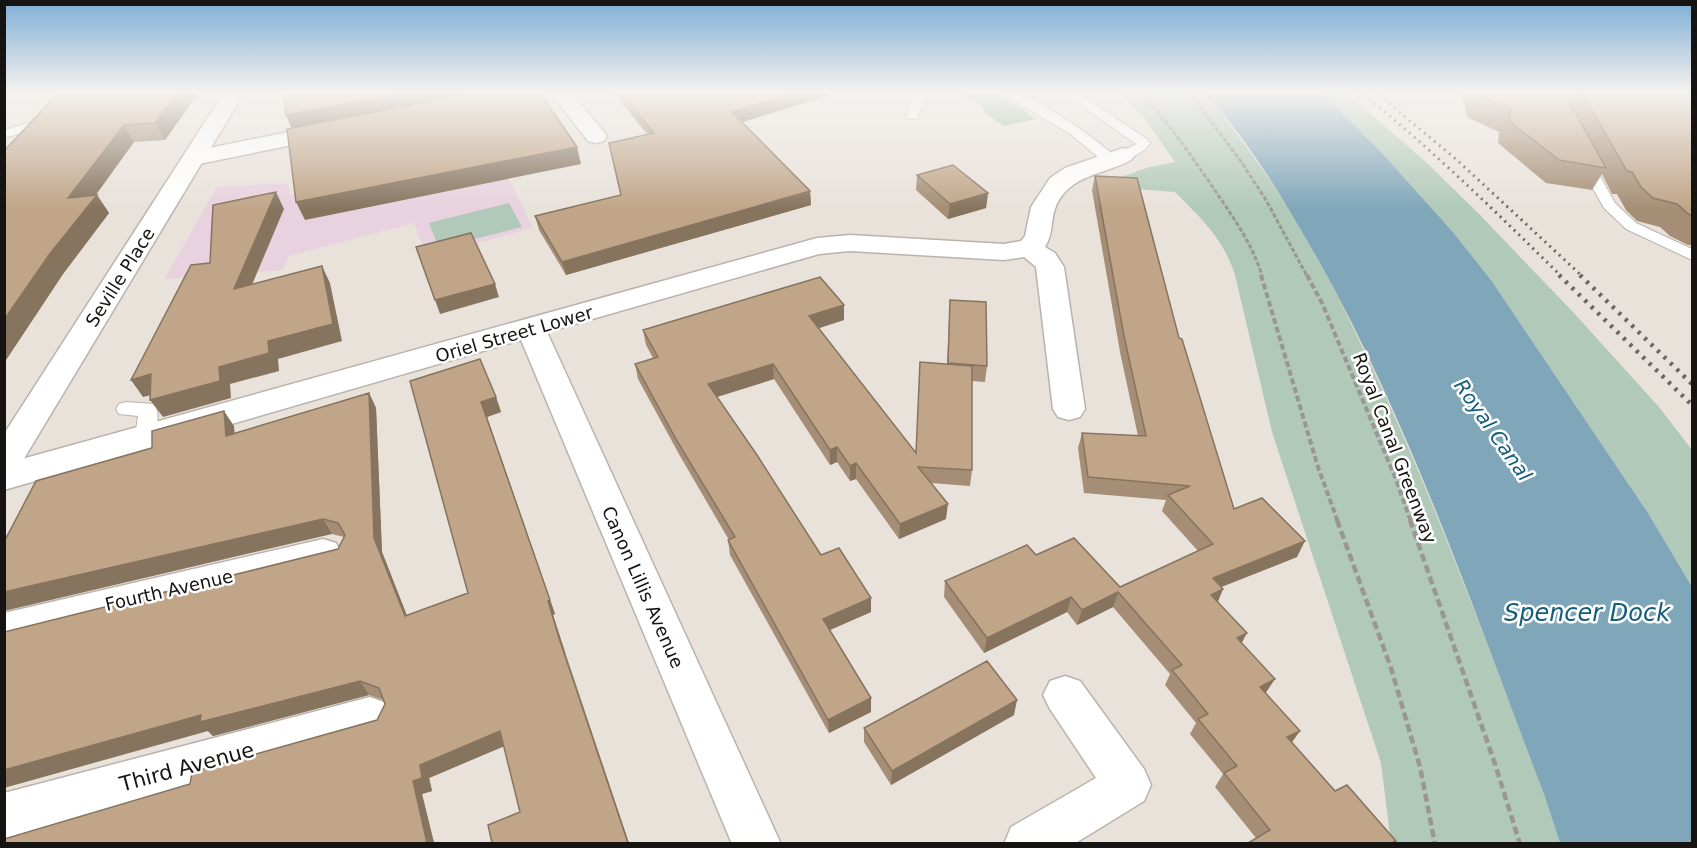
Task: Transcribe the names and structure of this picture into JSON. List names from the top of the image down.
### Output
{
  "streets": {
    "street": [
      "Seville Place",
      "Oriel Street Lower",
      "Canon Lillis Avenue",
      "Fourth Avenue",
      "Third Avenue"
    ],
    "path": ["Royal Canal Greenway"]
  },
  "crossings": [
    ["Oriel Street Lower", "Canon Lillis Avenue"]
  ],
  "water": ["Royal Canal", "Spencer Dock"]
}
